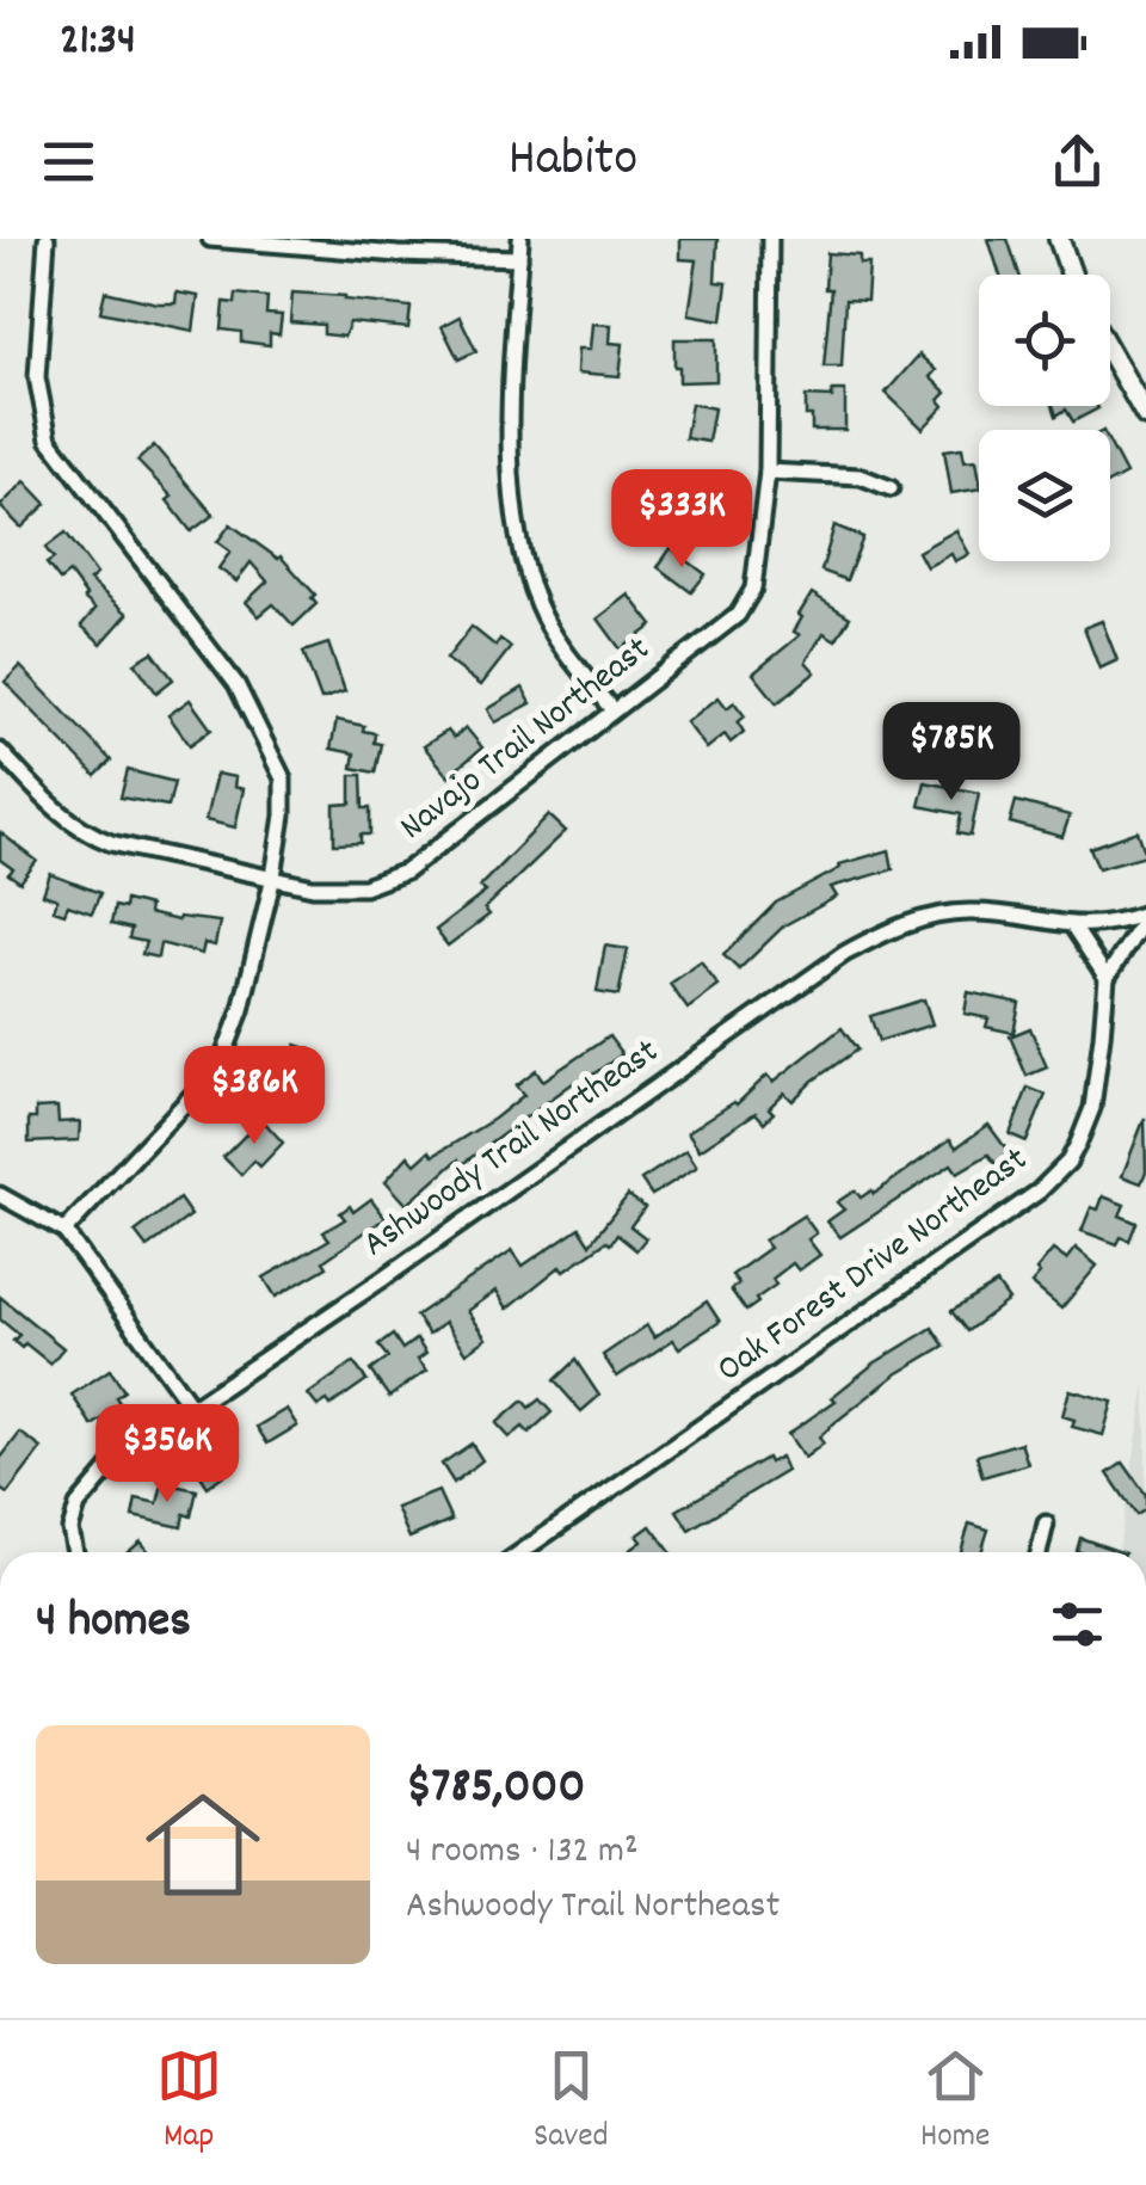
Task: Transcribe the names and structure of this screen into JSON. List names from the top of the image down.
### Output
{
  "streets": {
    "street": ["Navajo Trail Northeast", "Ashwoody Trail Northeast", "Oak Forest Drive Northeast"]
  },
  "page": {
    "status": "21:34",
    "header": "Habito",
    "price": [
      "$333K",
      "$785K",
      "$386K",
      "$356K"
    ],
    "heading": "4 homes",
    "list": [
      {
        "name": "$785,000",
        "note": "4 rooms · 132 m² · Ashwoody Trail Northeast"
      }
    ],
    "tabs": ["Map", "Saved", "Home"]
  }
}
